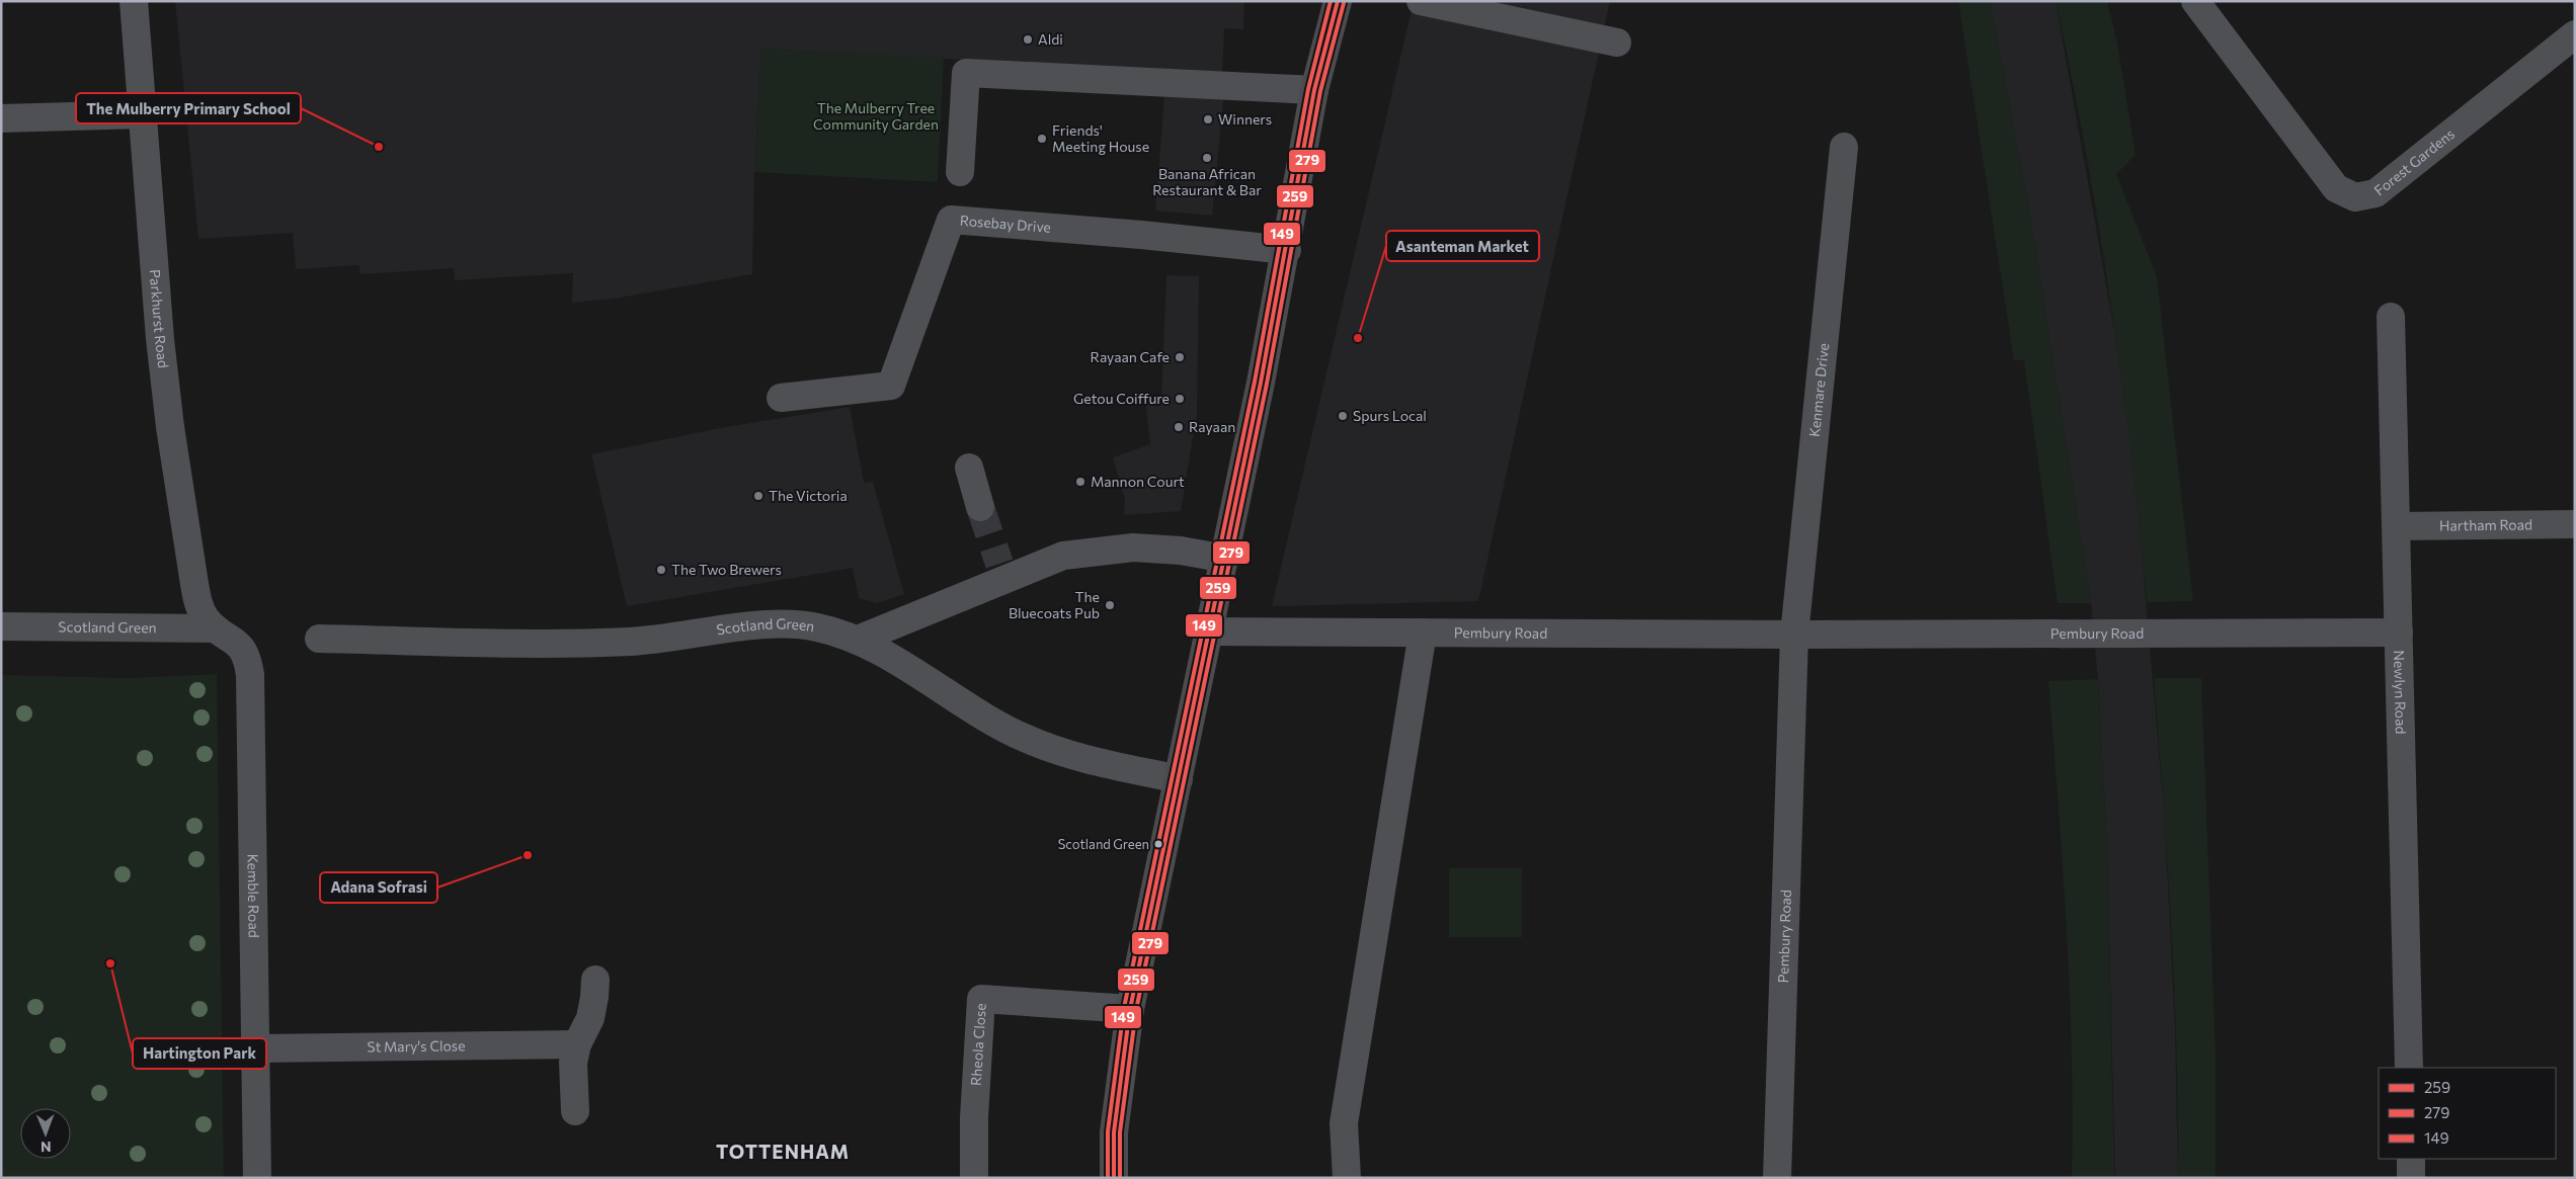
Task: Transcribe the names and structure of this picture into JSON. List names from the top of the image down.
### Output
{
  "streets": {
    "street": [
      "Forest Gardens",
      "Rosebay Drive",
      "Parkhurst Road",
      "Kenmare Drive",
      "Hartham Road",
      "Scotland Green",
      "Pembury Road",
      "Newlyn Road",
      "Kemble Road",
      "St Mary's Close",
      "Rheola Close"
    ]
  },
  "crossings": [
    ["Parkhurst Road", "Scotland Green"],
    ["Parkhurst Road", "Kemble Road"],
    ["Kenmare Drive", "Pembury Road"],
    ["Hartham Road", "Newlyn Road"],
    ["Scotland Green", "Kemble Road"],
    ["Pembury Road", "Newlyn Road"],
    ["Kemble Road", "St Mary's Close"]
  ],
  "districts": ["TOTTENHAM"],
  "parks": ["The Mulberry Tree Community Garden"],
  "places": [
    "Aldi",
    "Winners",
    "Friends' Meeting House",
    "The Mulberry Primary School",
    "Banana African Restaurant & Bar",
    "Asanteman Market",
    "Rayaan Cafe",
    "Getou Coiffure",
    "Spurs Local",
    "Rayaan",
    "Mannon Court",
    "The Victoria",
    "The Two Brewers",
    "The Bluecoats Pub",
    "Scotland Green",
    "Adana Sofrasi",
    "Hartington Park"
  ],
  "lines": ["transit line 259", "transit line 149", "transit line 279"],
  "legend": ["259", "279", "149"],
  "north": "bottom"
}
